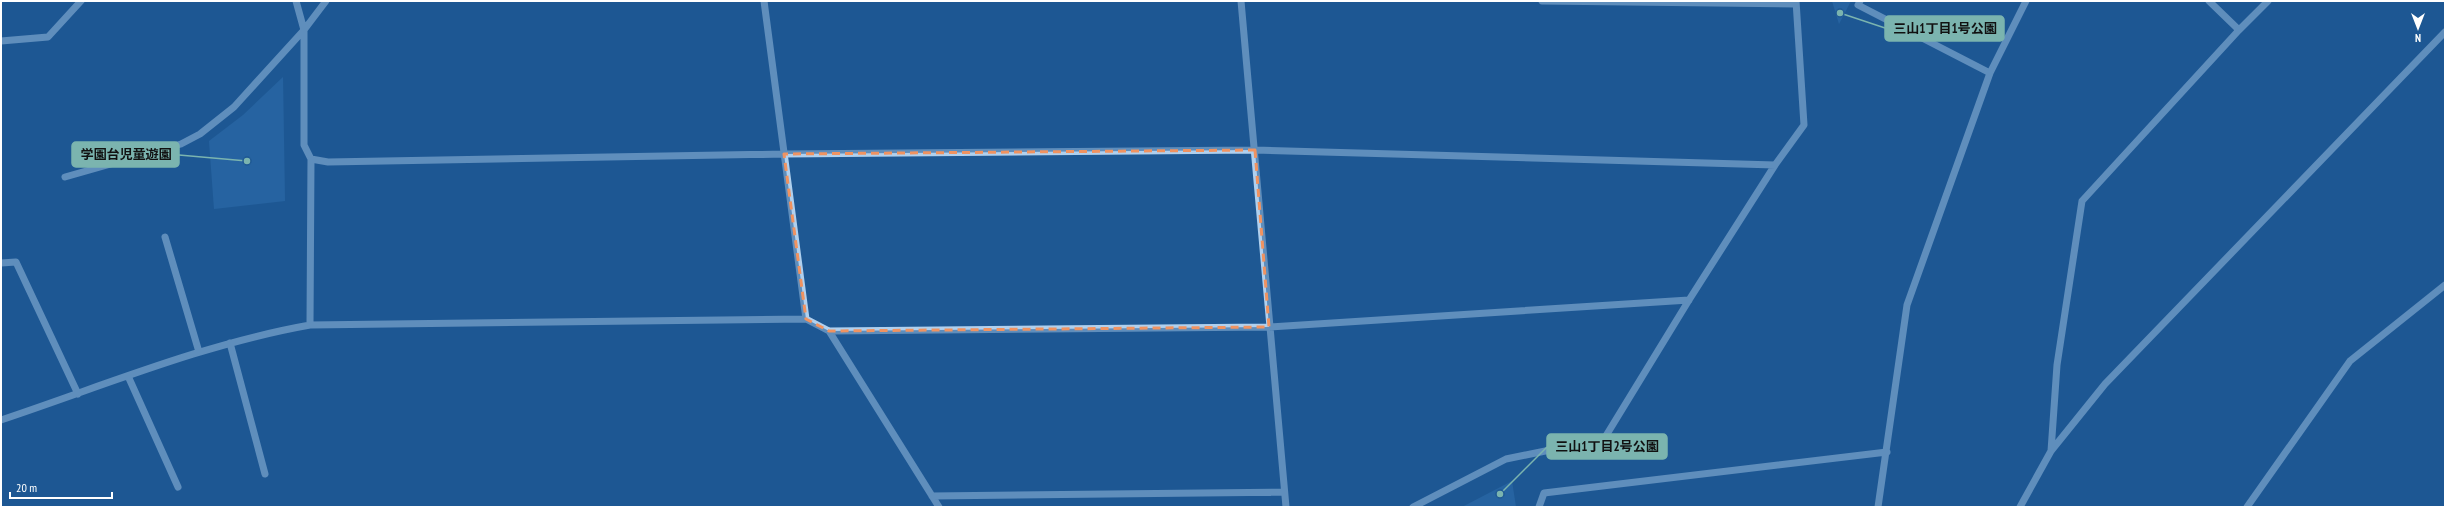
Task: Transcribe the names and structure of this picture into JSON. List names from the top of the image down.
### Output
{
  "places": ["三山1丁目1号公園", "学園台児童遊園", "三山1丁目2号公園"],
  "scale_bar": "20 m",
  "north": "bottom"
}
